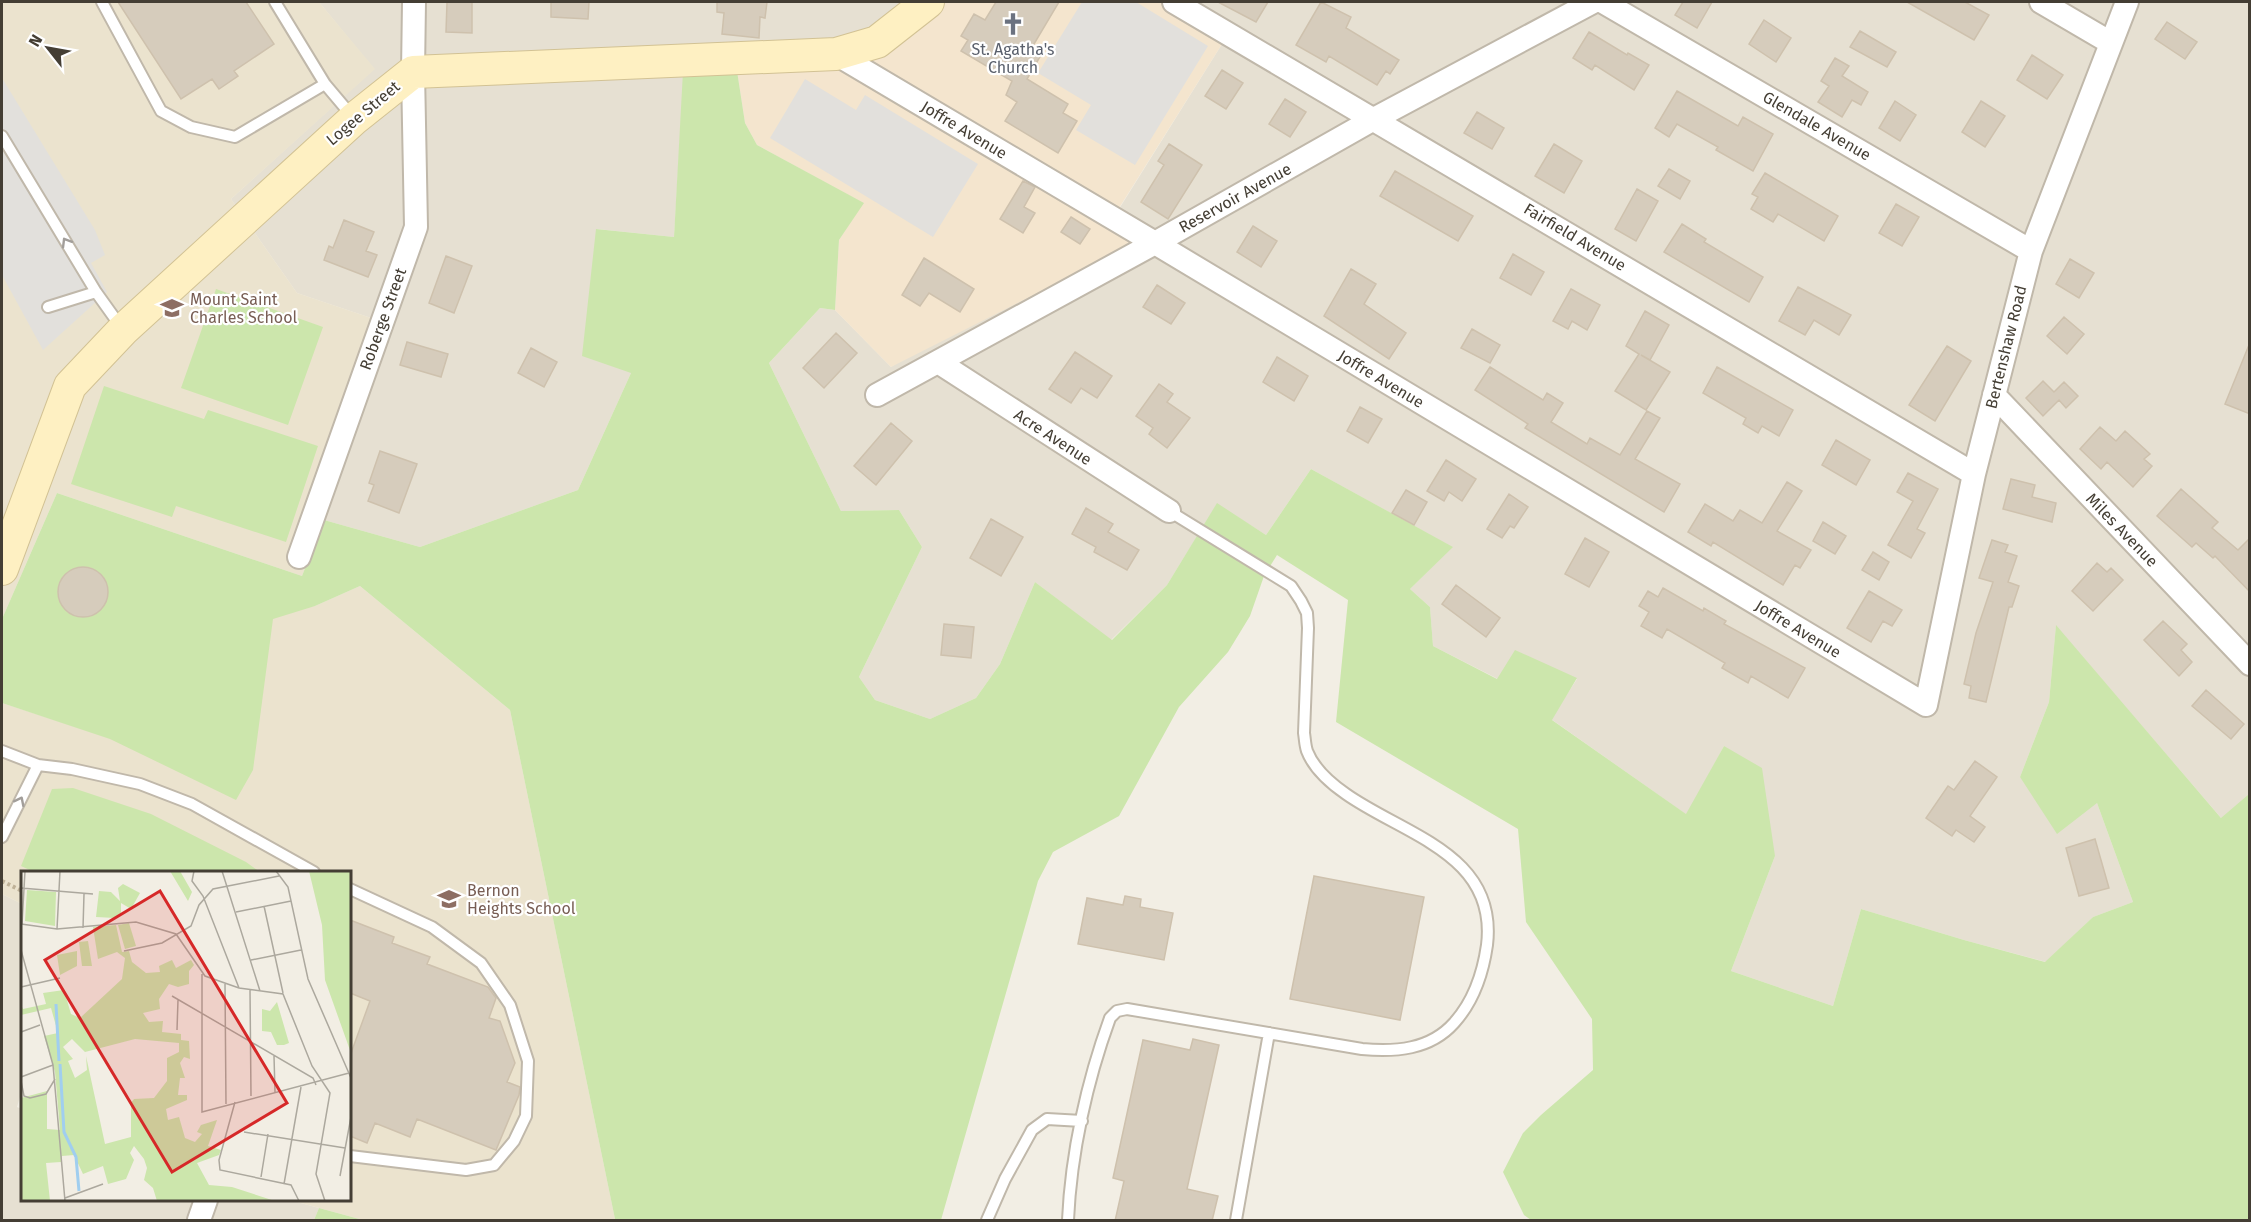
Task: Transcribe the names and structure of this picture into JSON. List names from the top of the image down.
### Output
{
  "streets": {
    "street": [
      "Logee Street",
      "Glendale Avenue",
      "Joffre Avenue",
      "Reservoir Avenue",
      "Fairfield Avenue",
      "Roberge Street",
      "Bertenshaw Road",
      "Acre Avenue",
      "Miles Avenue"
    ]
  },
  "crossings": [
    ["Logee Street", "Joffre Avenue"],
    ["Logee Street", "Roberge Street"],
    ["Glendale Avenue", "Bertenshaw Road"],
    ["Joffre Avenue", "Reservoir Avenue"],
    ["Joffre Avenue", "Bertenshaw Road"],
    ["Reservoir Avenue", "Fairfield Avenue"],
    ["Reservoir Avenue", "Acre Avenue"],
    ["Fairfield Avenue", "Bertenshaw Road"],
    ["Bertenshaw Road", "Miles Avenue"]
  ],
  "places": {
    "church": ["St. Agatha's Church"],
    "school or university": ["Mount Saint Charles School", "Bernon Heights School"]
  },
  "north": "top left"
}
